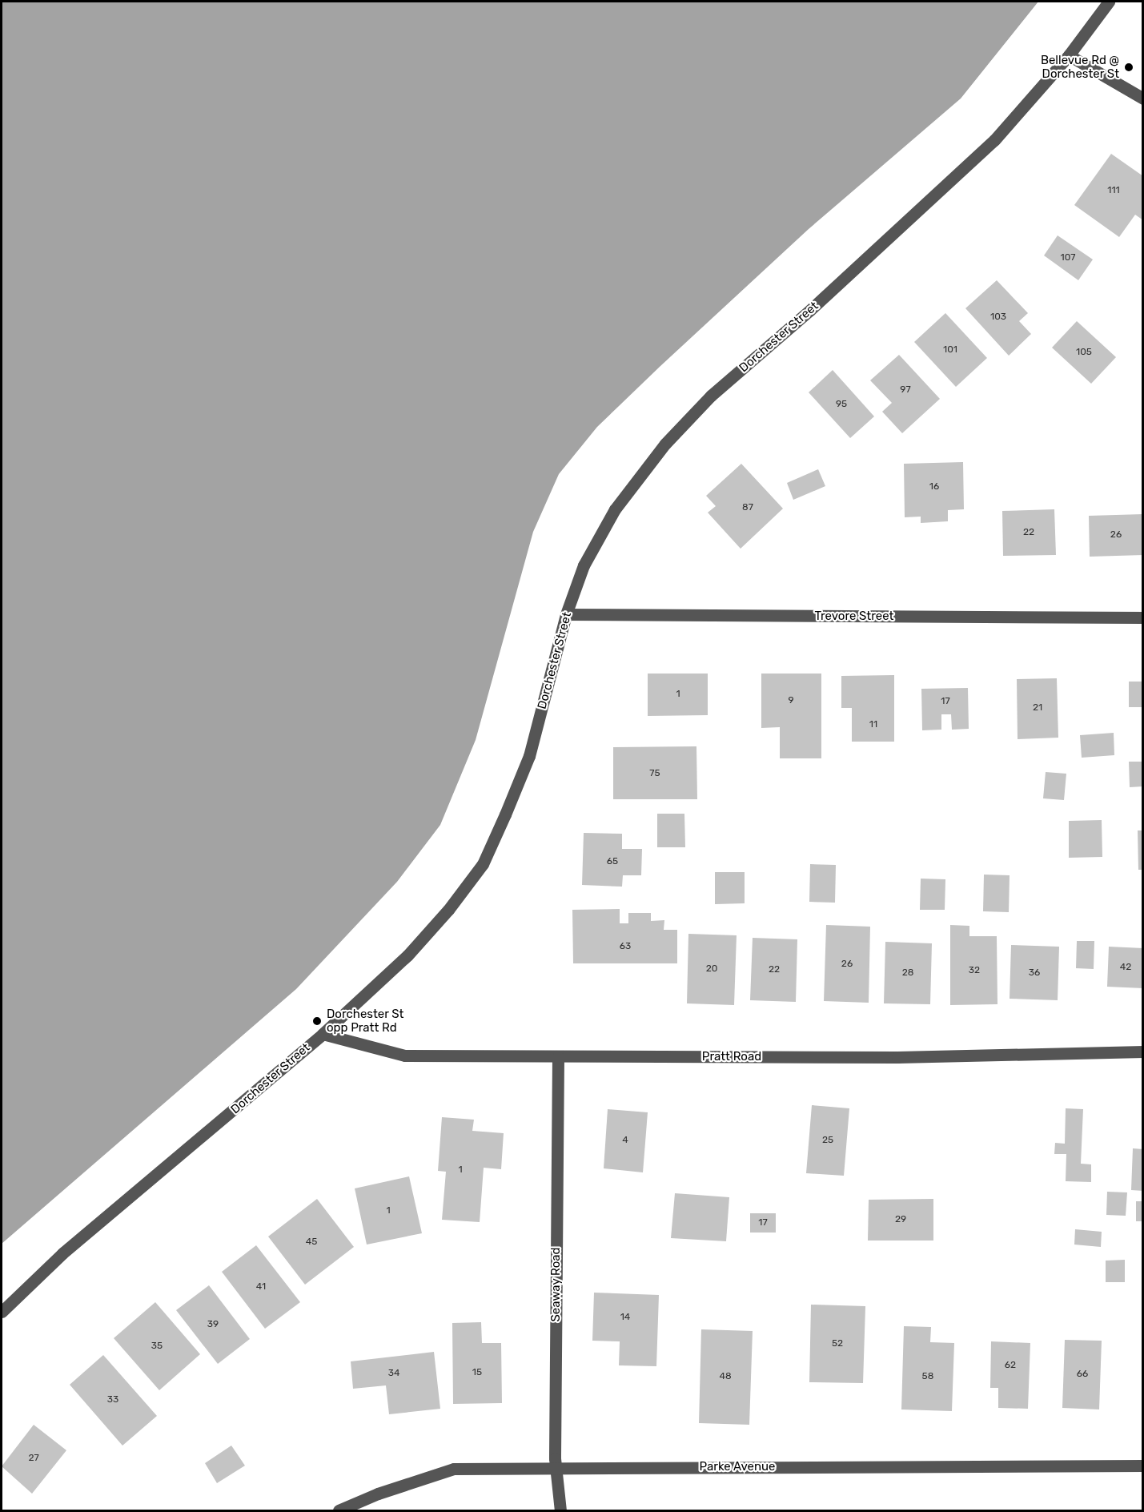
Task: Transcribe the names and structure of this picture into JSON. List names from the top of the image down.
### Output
{
  "streets": {
    "street": [
      "Dorchester Street",
      "Trevore Street",
      "Pratt Road",
      "Seaway Road",
      "Parke Avenue"
    ]
  },
  "crossings": [
    ["Dorchester Street", "Trevore Street"],
    ["Dorchester Street", "Pratt Road"],
    ["Pratt Road", "Seaway Road"],
    ["Seaway Road", "Parke Avenue"]
  ],
  "places": ["Bellevue Rd @ Dorchester St", "Dorchester St opp Pratt Rd"],
  "house_numbers": [
    "111",
    "107",
    "103",
    "101",
    "105",
    "97",
    "95",
    "16",
    "87",
    "22",
    "26",
    "1",
    "9",
    "17",
    "21",
    "11",
    "75",
    "65",
    "63",
    "26",
    "42",
    "20",
    "22",
    "32",
    "28",
    "36",
    "4",
    "25",
    "1",
    "1",
    "29",
    "17",
    "45",
    "41",
    "14",
    "39",
    "52",
    "35",
    "62",
    "15",
    "34",
    "66",
    "48",
    "58",
    "33",
    "27"
  ]
}
